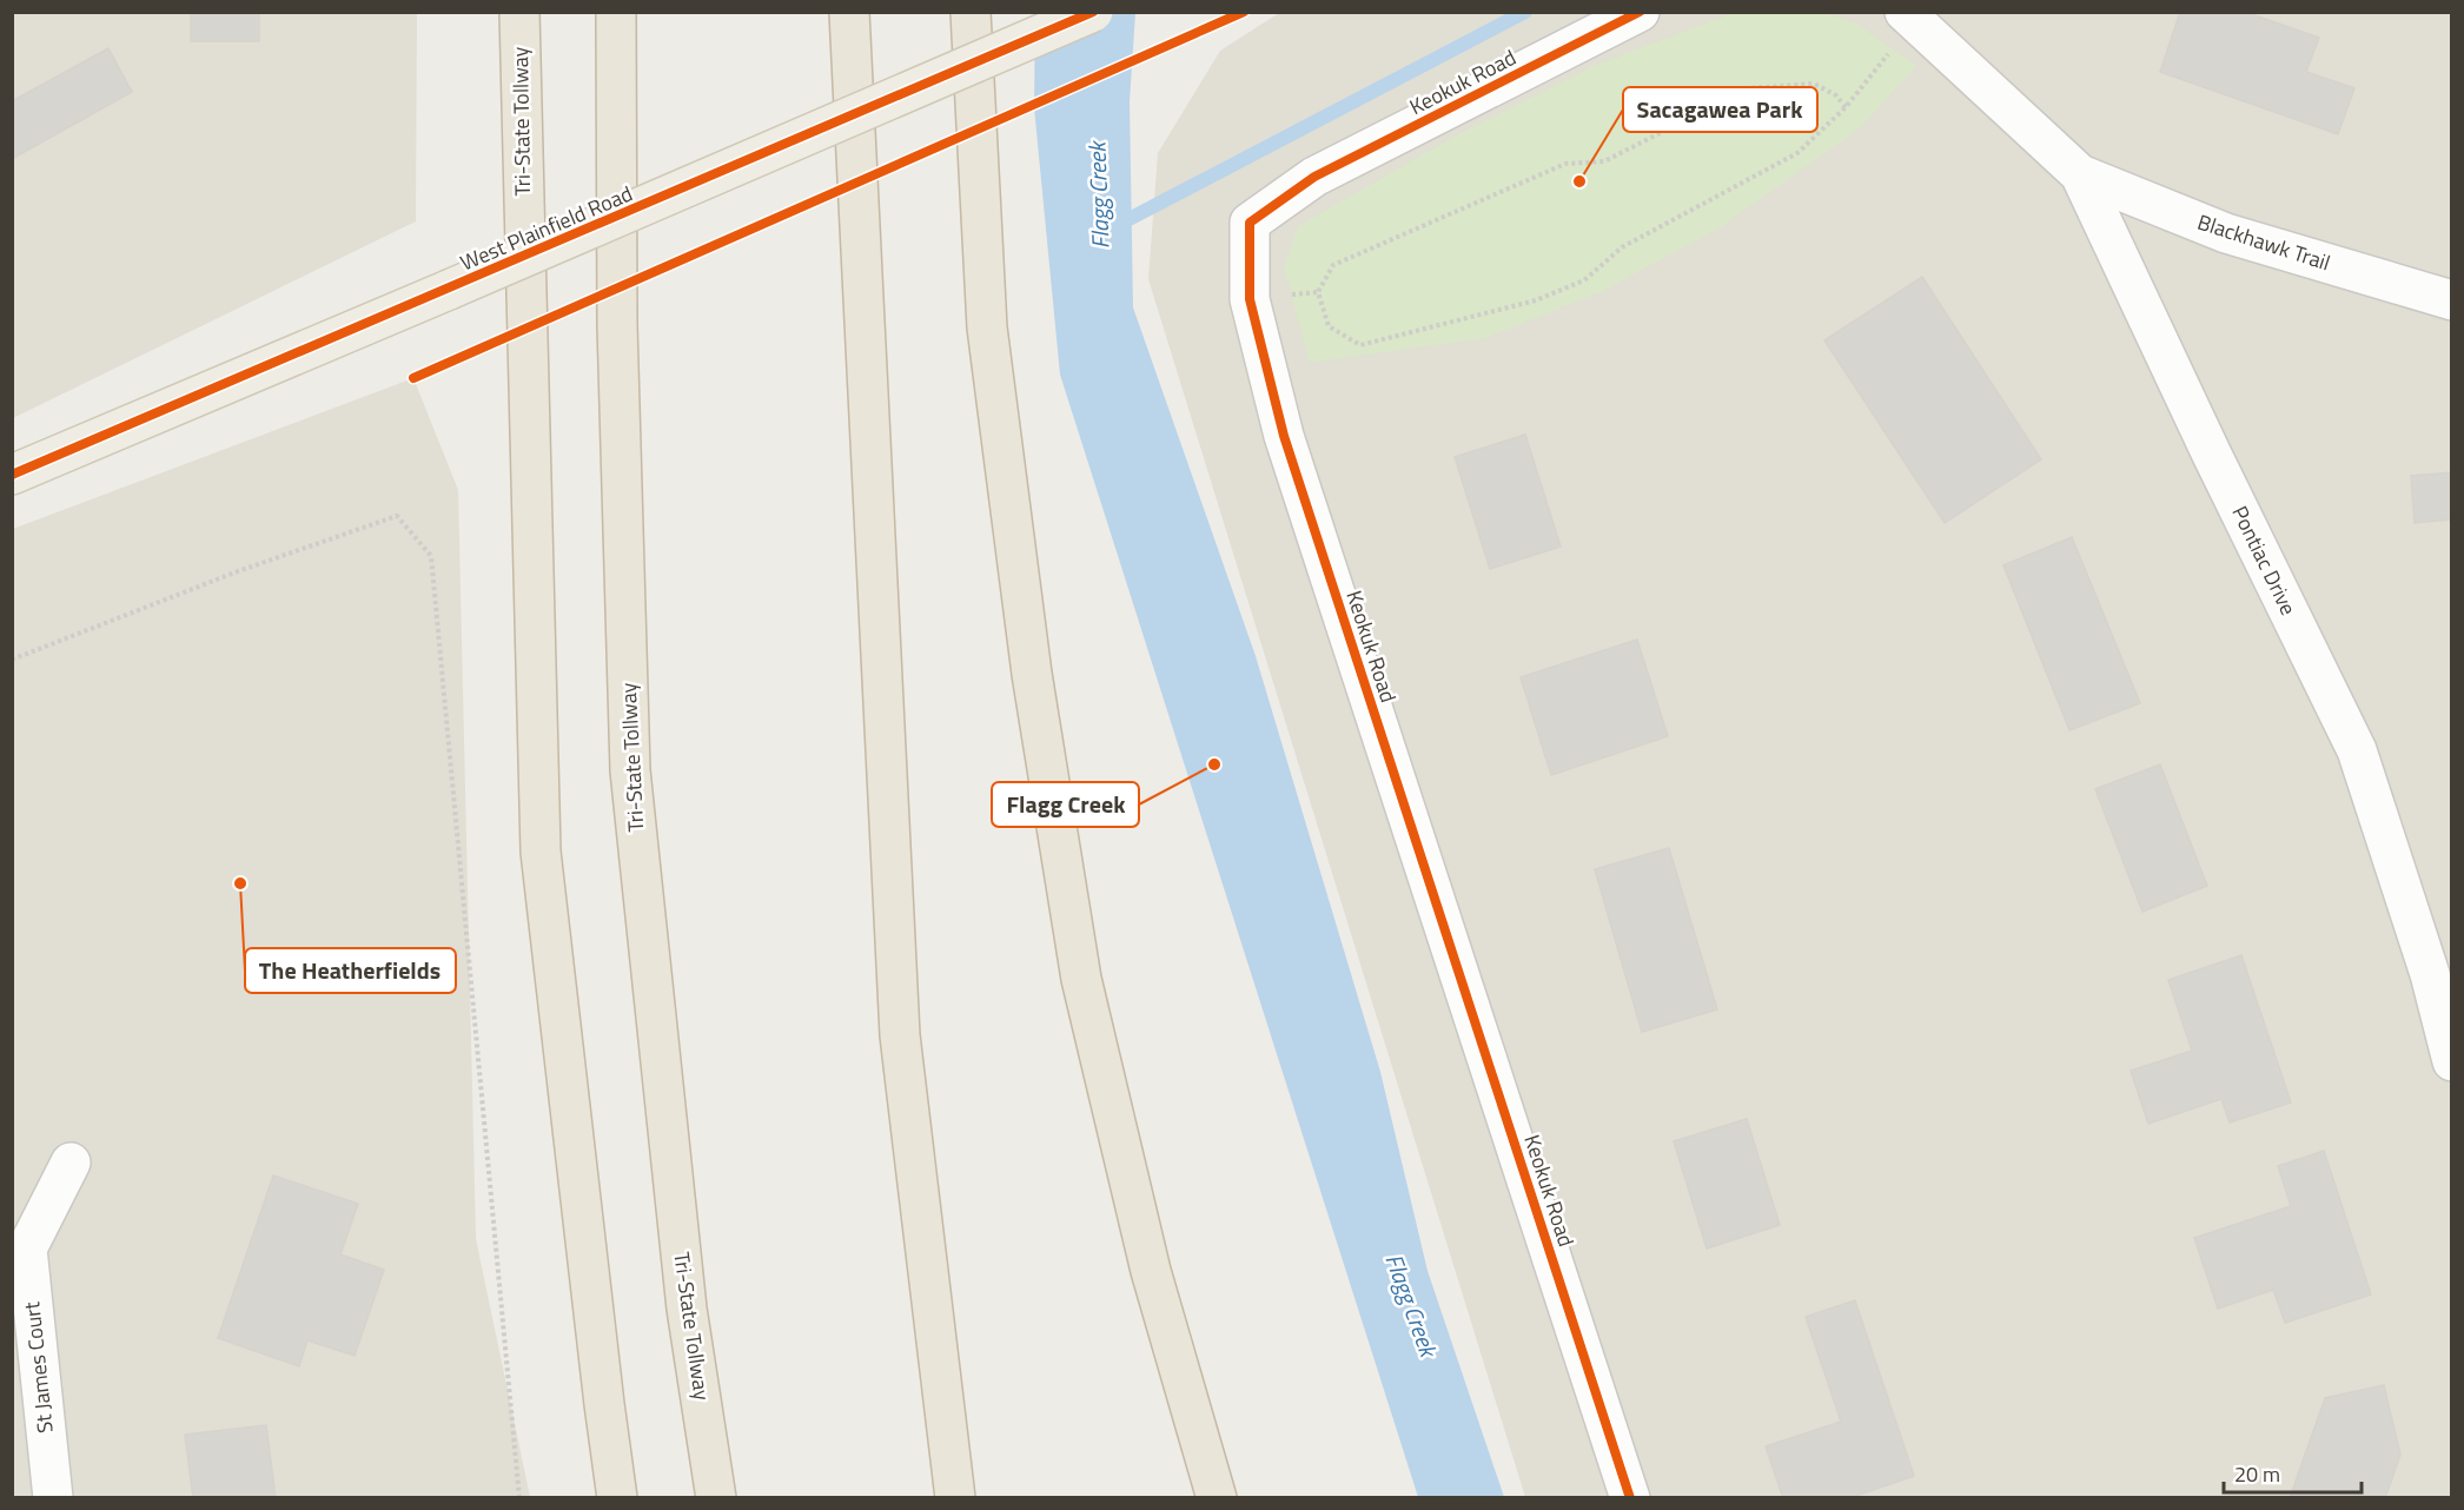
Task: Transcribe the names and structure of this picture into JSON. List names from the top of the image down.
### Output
{
  "streets": {
    "highway": ["Tri-State Tollway"],
    "main road": ["West Plainfield Road"],
    "street": [
      "Keokuk Road",
      "Blackhawk Trail",
      "Pontiac Drive",
      "St James Court"
    ]
  },
  "crossings": [
    ["Blackhawk Trail", "Pontiac Drive"]
  ],
  "water": ["Flagg Creek"],
  "places": ["Sacagawea Park", "Flagg Creek", "The Heatherfields"],
  "scale_bar": "20 m"
}
